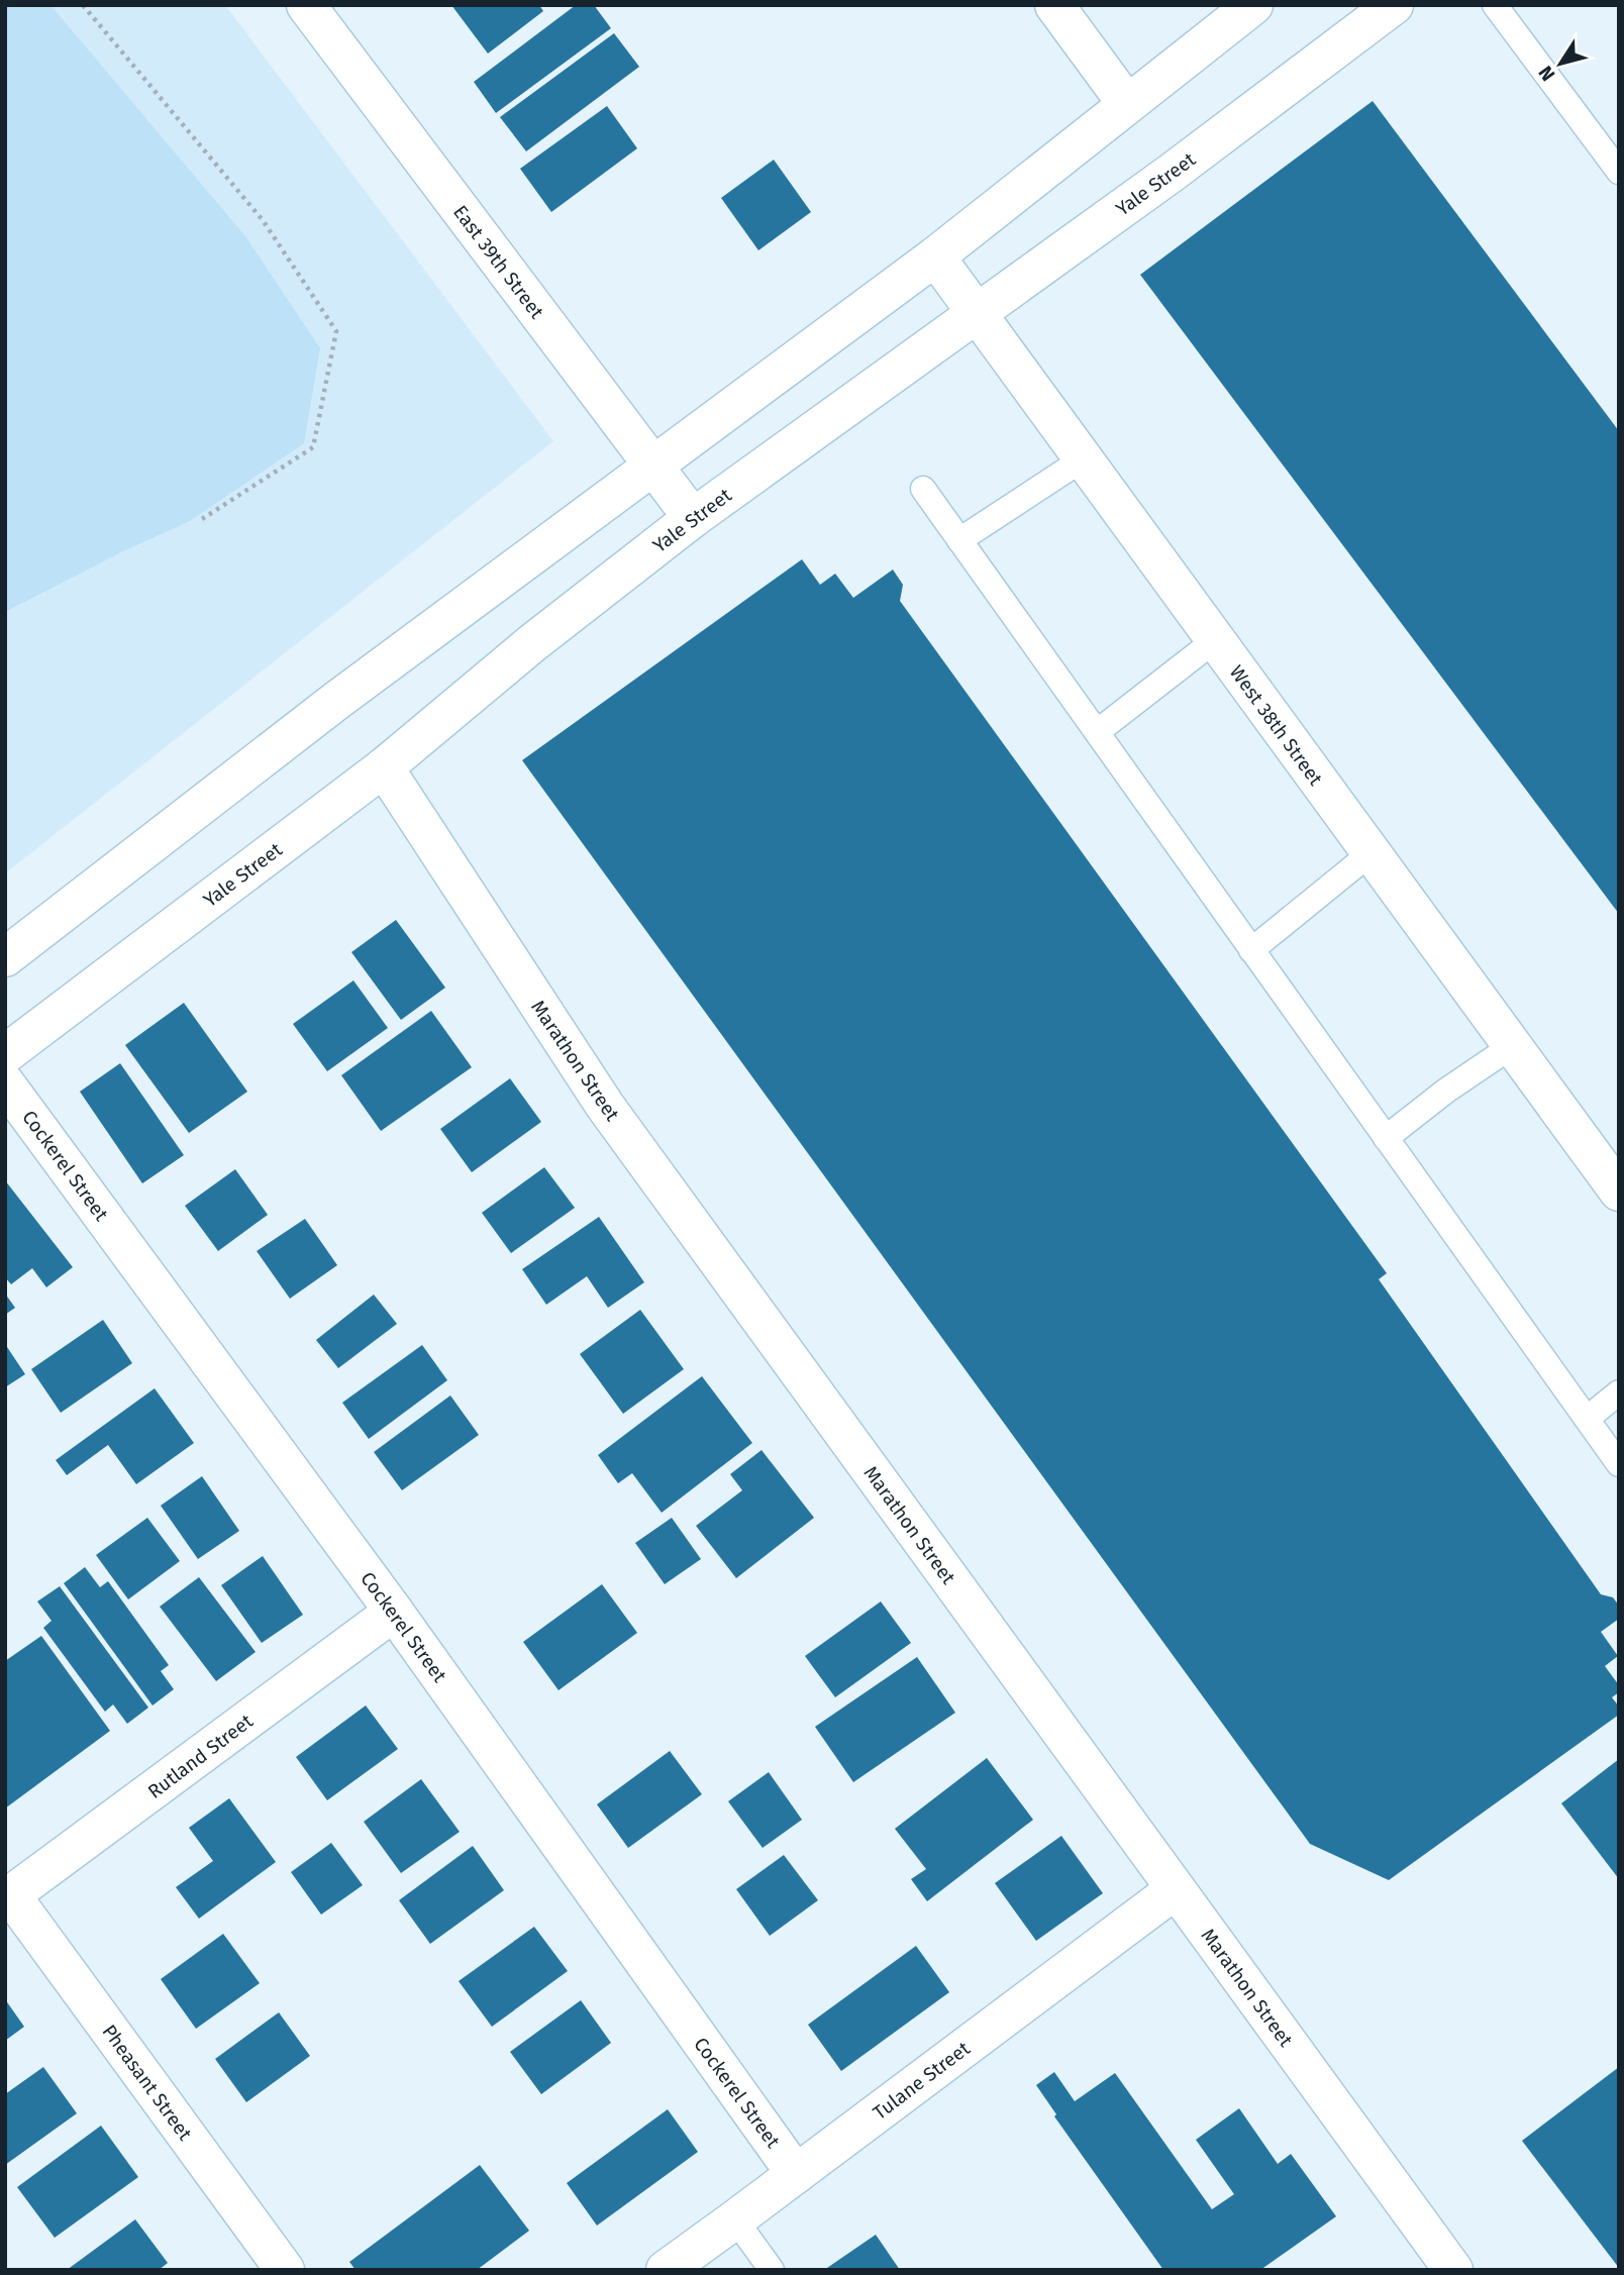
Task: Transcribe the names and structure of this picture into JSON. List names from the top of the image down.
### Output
{
  "streets": {
    "street": [
      "Yale Street",
      "East 39th Street",
      "West 38th Street",
      "Marathon Street",
      "Cockerel Street",
      "Rutland Street",
      "Tulane Street",
      "Pheasant Street"
    ]
  },
  "crossings": [
    ["Yale Street", "East 39th Street"],
    ["Yale Street", "West 38th Street"],
    ["Yale Street", "Marathon Street"],
    ["Marathon Street", "Tulane Street"],
    ["Cockerel Street", "Rutland Street"],
    ["Cockerel Street", "Tulane Street"],
    ["Rutland Street", "Pheasant Street"]
  ],
  "north": "bottom left"
}
